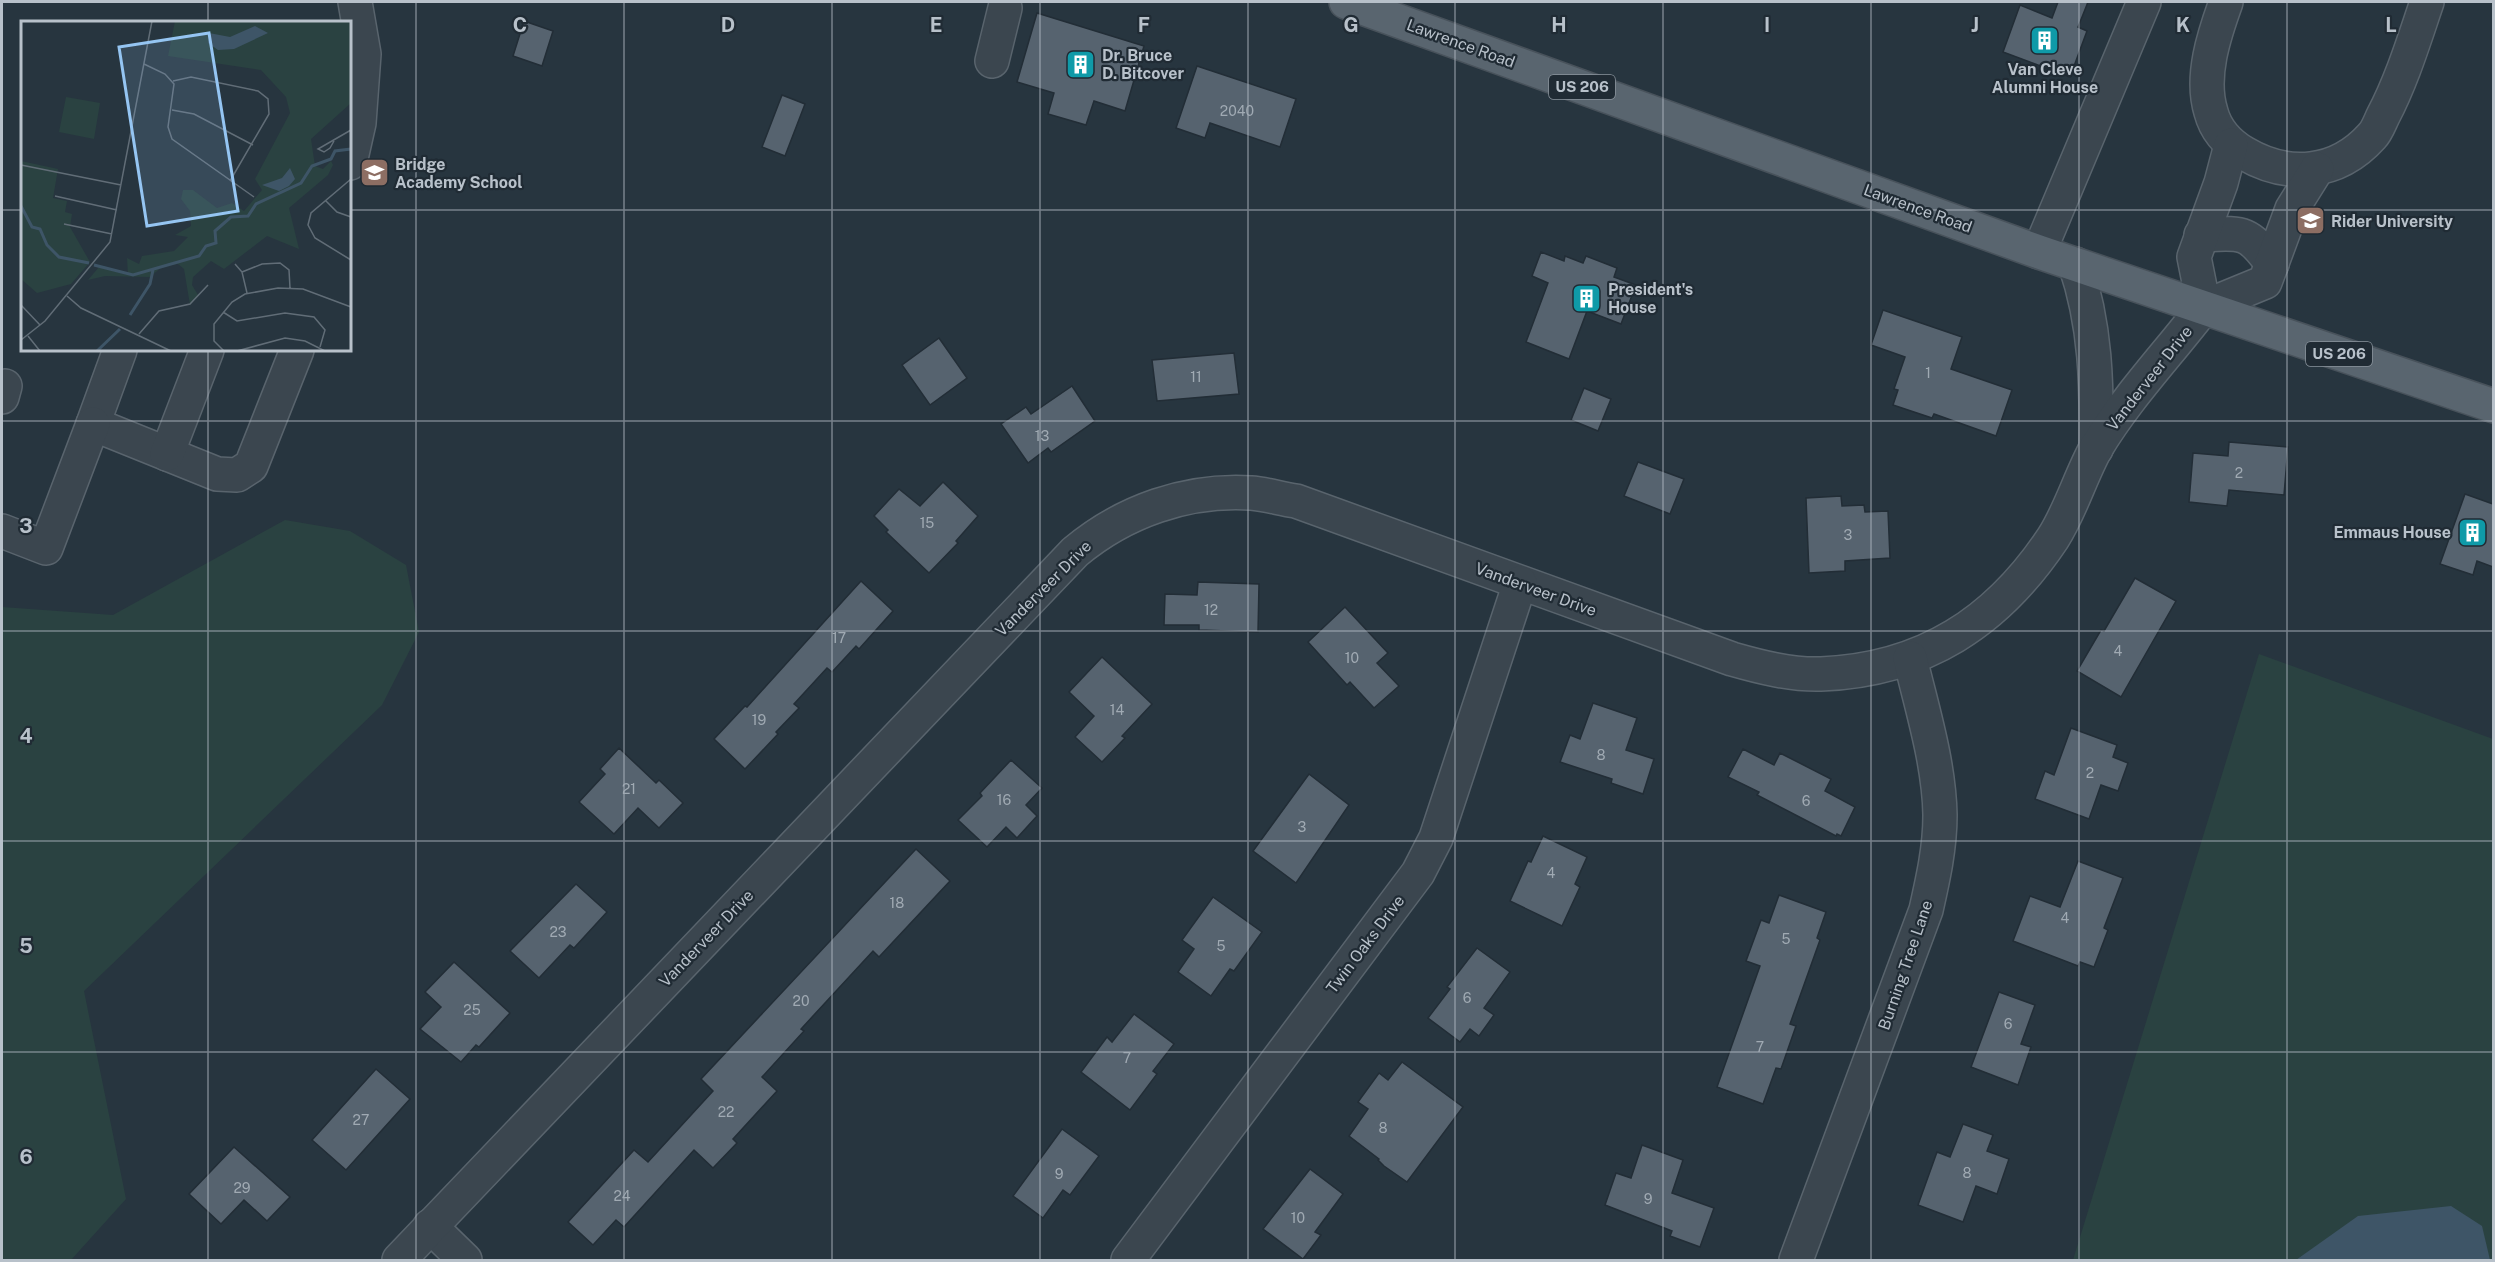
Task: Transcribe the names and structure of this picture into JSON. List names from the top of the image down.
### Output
{
  "streets": {
    "main road": ["Lawrence Road", "US 206"],
    "street": ["Vanderveer Drive", "Twin Oaks Drive", "Burning Tree Lane"]
  },
  "crossings": [
    ["Lawrence Road", "Vanderveer Drive"],
    ["Vanderveer Drive", "Twin Oaks Drive"],
    ["Vanderveer Drive", "Burning Tree Lane"]
  ],
  "places": {
    "building": [
      "Van Cleve Alumni House",
      "Dr. Bruce D. Bitcover",
      "President's House",
      "Emmaus House"
    ],
    "school or university": ["Bridge Academy School", "Rider University"]
  },
  "house_numbers": [
    "2040",
    "1",
    "11",
    "13",
    "2",
    "15",
    "3",
    "12",
    "17",
    "4",
    "10",
    "14",
    "19",
    "8",
    "2",
    "21",
    "16",
    "6",
    "3",
    "4",
    "18",
    "4",
    "23",
    "5",
    "5",
    "6",
    "20",
    "25",
    "6",
    "7",
    "7",
    "22",
    "27",
    "8",
    "8",
    "9",
    "29",
    "24",
    "9",
    "10"
  ],
  "grid": {
    "columns": [
      "C",
      "D",
      "E",
      "F",
      "G",
      "H",
      "I",
      "J",
      "K",
      "L"
    ],
    "rows": [
      "3",
      "4",
      "5",
      "6"
    ]
  }
}
